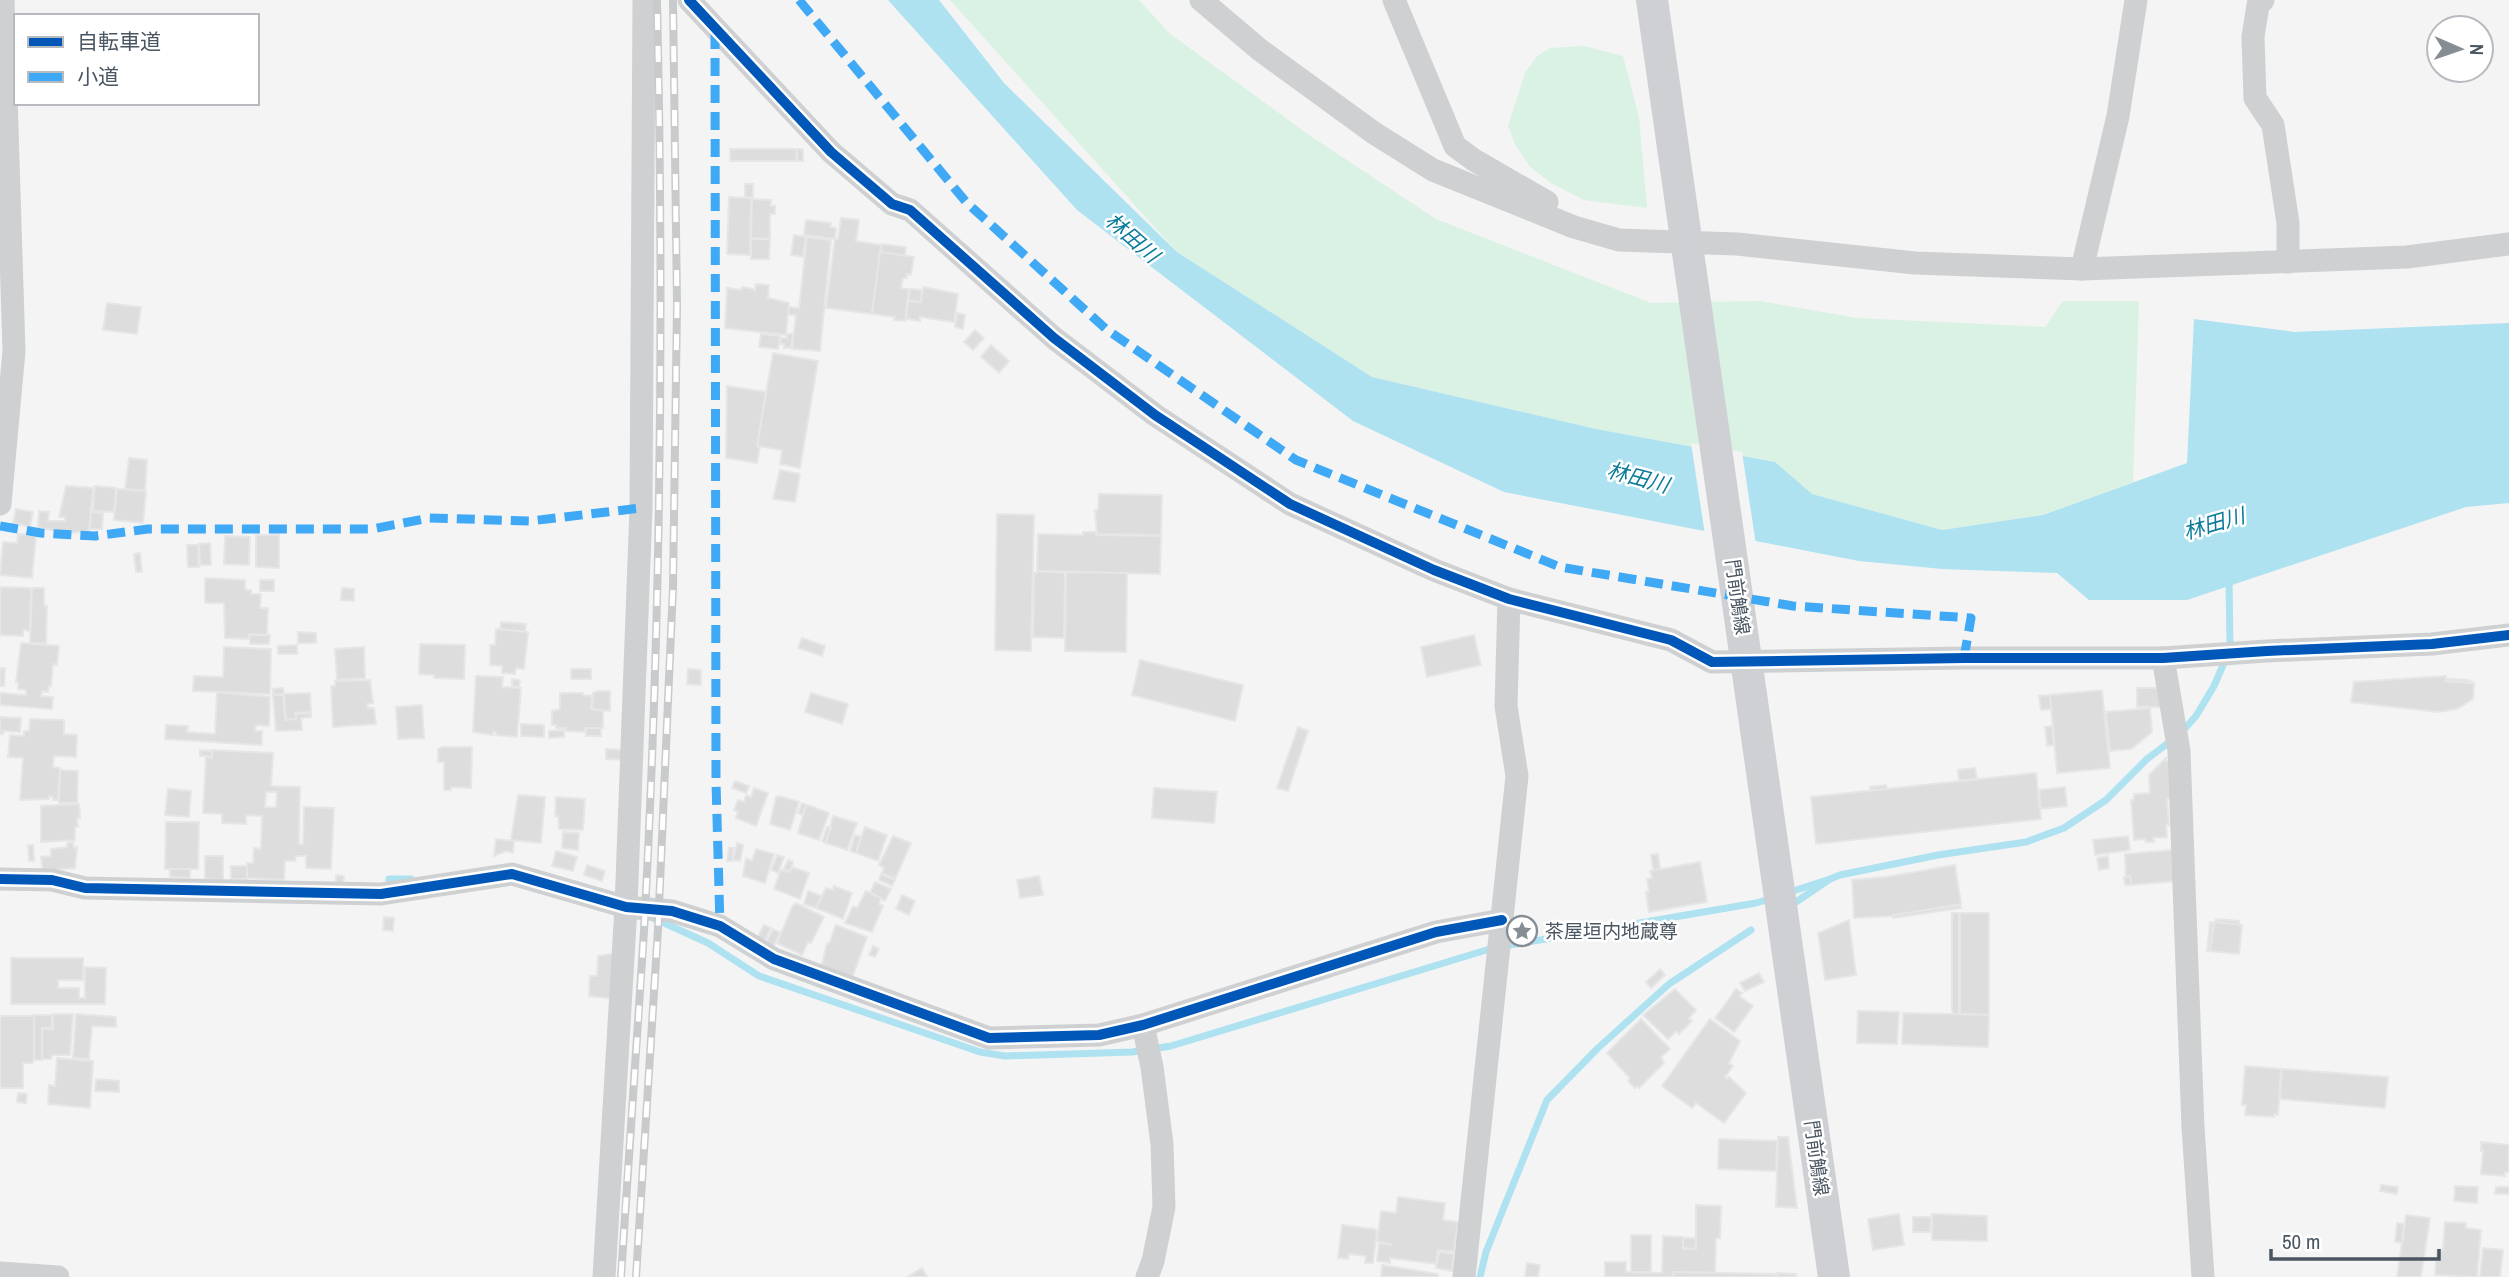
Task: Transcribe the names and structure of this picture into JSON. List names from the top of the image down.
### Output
{
  "streets": {
    "main road": ["門前鵤線"]
  },
  "water": ["林田川"],
  "places": {
    "place": ["茶屋垣内地蔵尊"]
  },
  "legend": ["自転車道", "小道"],
  "scale_bar": "50 m",
  "north": "right"
}
